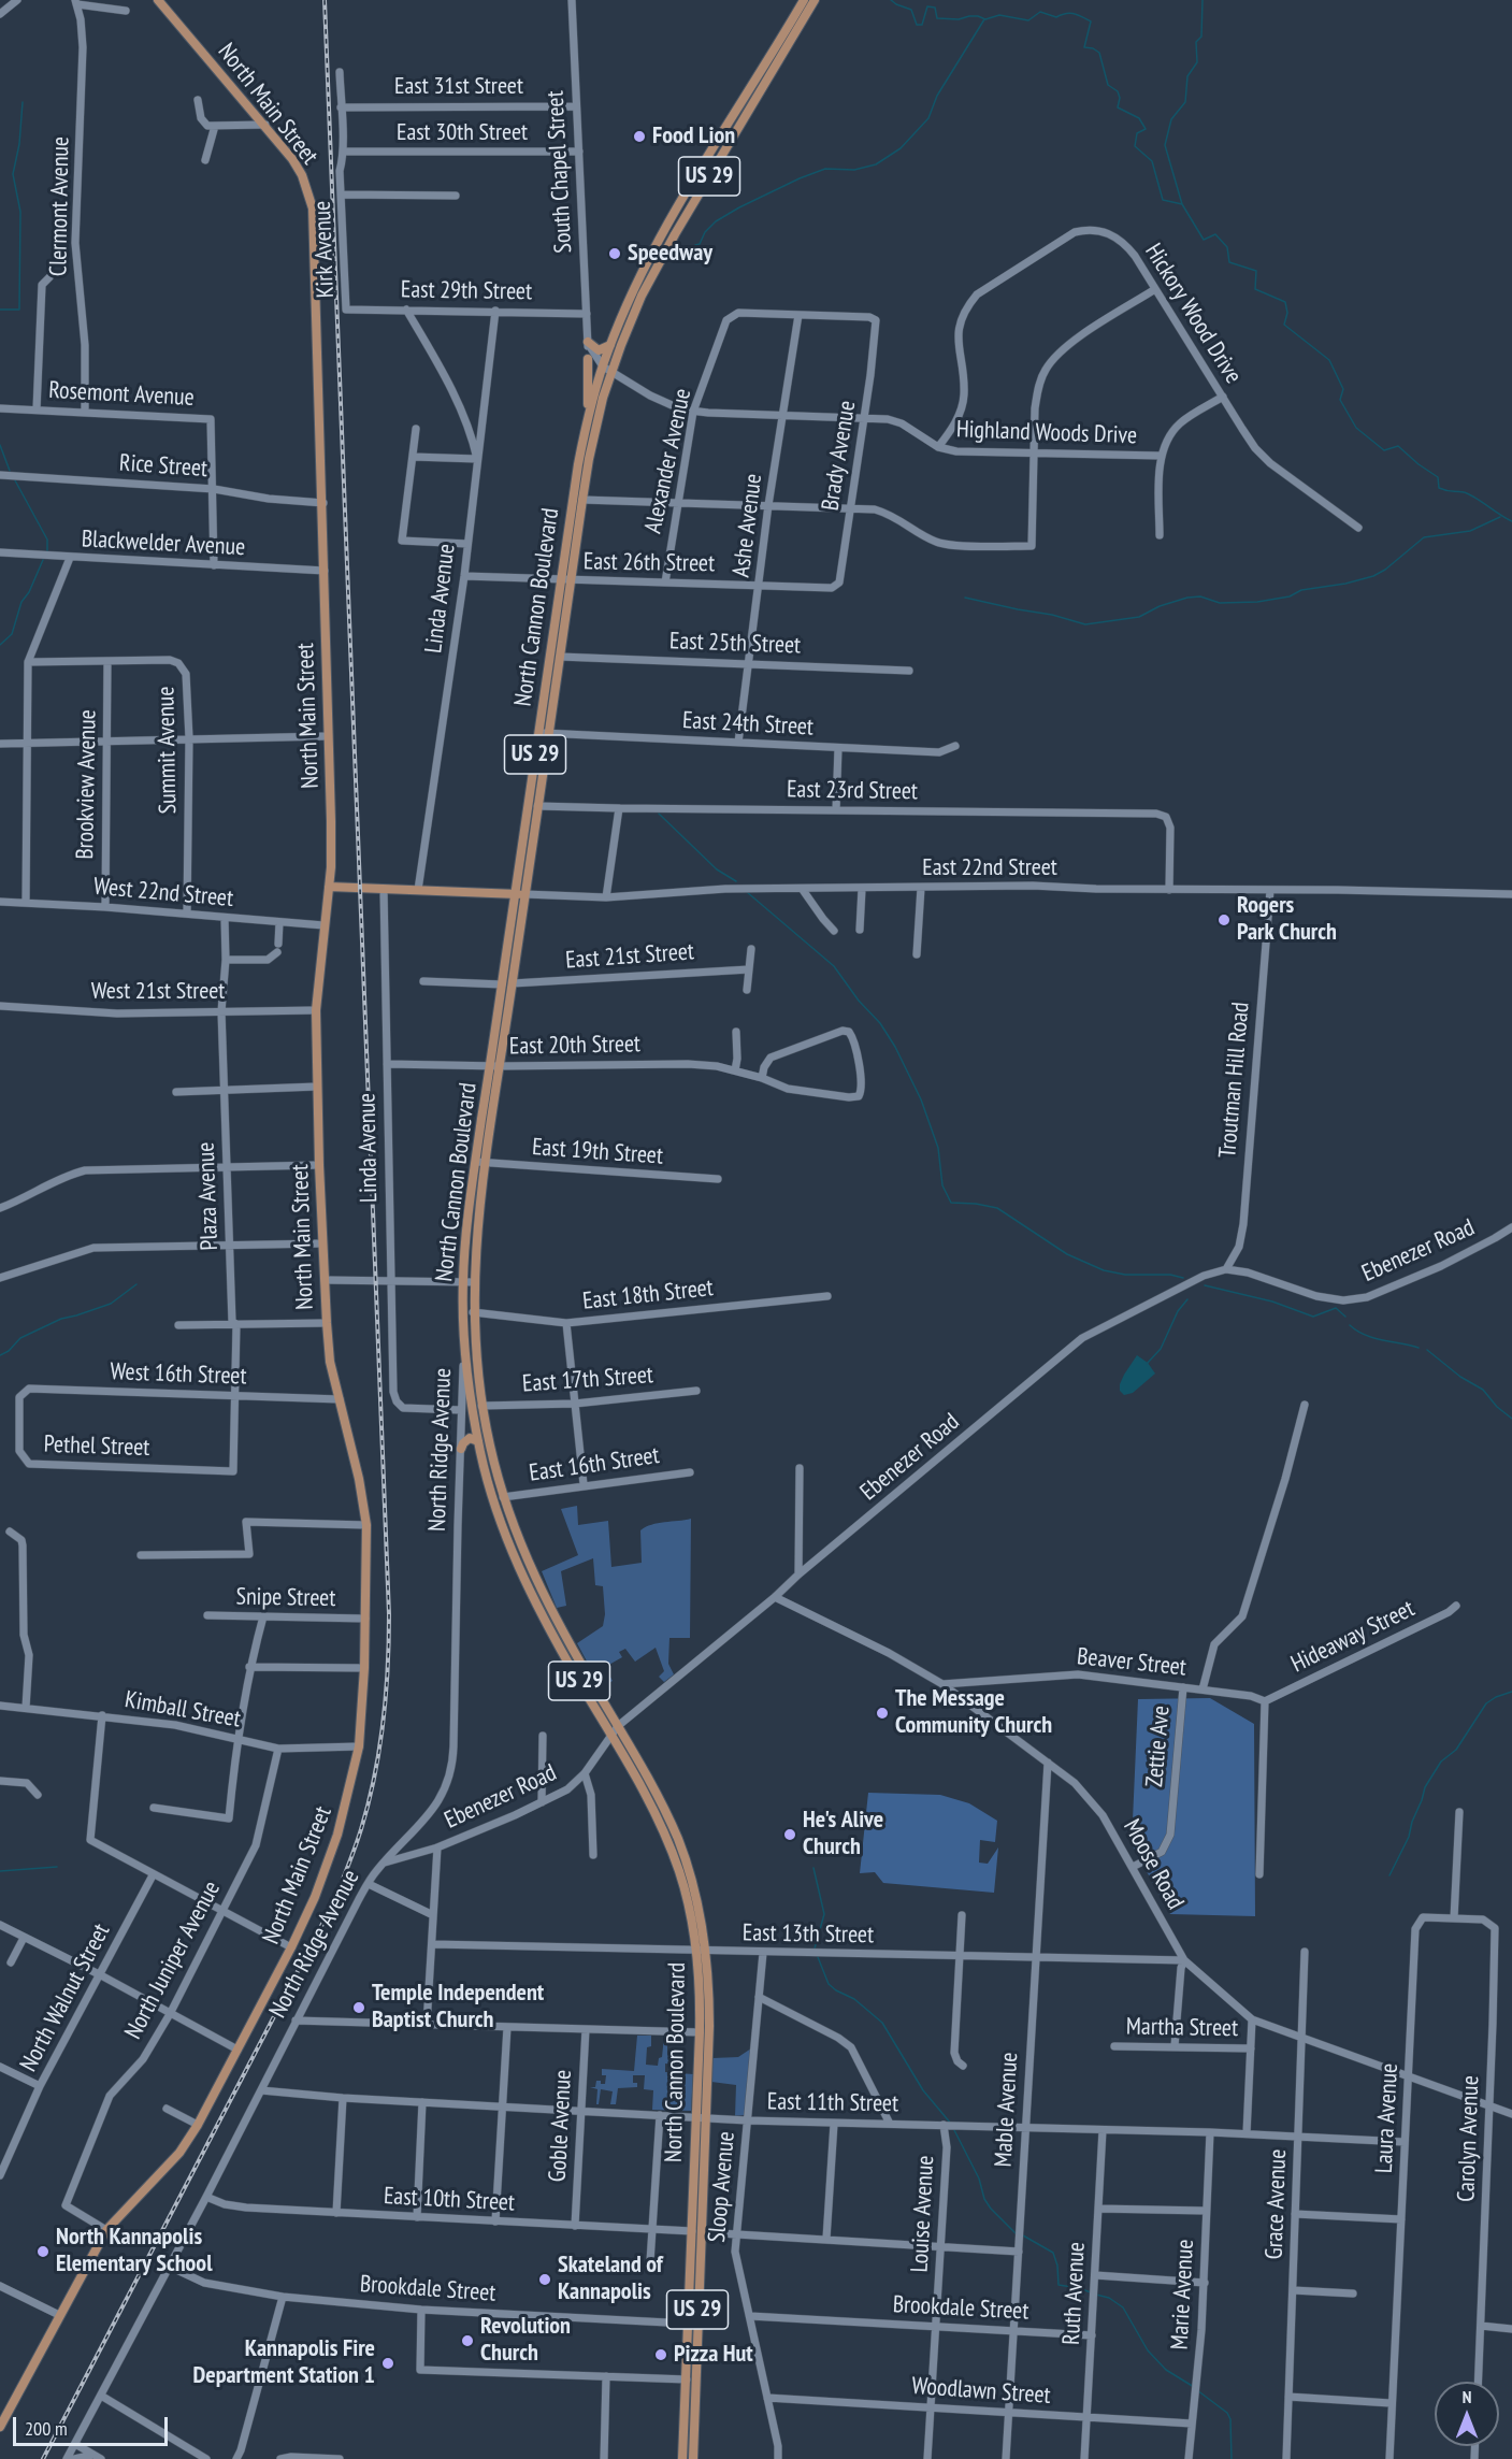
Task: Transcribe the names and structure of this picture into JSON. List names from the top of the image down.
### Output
{
  "streets": {
    "main road": [
      "North Main Street",
      "US 29",
      "North Cannon Boulevard",
      "East 22nd Street"
    ],
    "street": [
      "East 31st Street",
      "East 30th Street",
      "South Chapel Street",
      "Clermont Avenue",
      "Kirk Avenue",
      "East 29th Street",
      "Hickory Wood Drive",
      "Rosemont Avenue",
      "Highland Woods Drive",
      "Brady Avenue",
      "Alexander Avenue",
      "Rice Street",
      "Ashe Avenue",
      "Blackwelder Avenue",
      "East 26th Street",
      "Linda Avenue",
      "East 25th Street",
      "East 24th Street",
      "Summit Avenue",
      "Brookview Avenue",
      "East 23rd Street",
      "West 22nd Street",
      "East 21st Street",
      "West 21st Street",
      "East 20th Street",
      "Troutman Hill Road",
      "East 19th Street",
      "Plaza Avenue",
      "Ebenezer Road",
      "East 18th Street",
      "West 16th Street",
      "East 17th Street",
      "Pethel Street",
      "North Ridge Avenue",
      "East 16th Street",
      "Snipe Street",
      "Hideaway Street",
      "Beaver Street",
      "Kimball Street",
      "Zettie Ave",
      "Moose Road",
      "East 13th Street",
      "North Juniper Avenue",
      "North Walnut Street",
      "Martha Street",
      "East 11th Street",
      "Mable Avenue",
      "Laura Avenue",
      "Goble Avenue",
      "Carolyn Avenue",
      "Sloop Avenue",
      "East 10th Street",
      "Grace Avenue",
      "Louise Avenue",
      "Brookdale Street",
      "Ruth Avenue",
      "Marie Avenue",
      "Woodlawn Street"
    ]
  },
  "crossings": [
    ["East 31st Street", "South Chapel Street"],
    ["East 31st Street", "Kirk Avenue"],
    ["North Main Street", "Rice Street"],
    ["North Main Street", "Blackwelder Avenue"],
    ["North Main Street", "East 22nd Street"],
    ["North Main Street", "West 22nd Street"],
    ["North Main Street", "West 21st Street"],
    ["North Main Street", "West 16th Street"],
    ["North Main Street", "Snipe Street"],
    ["North Main Street", "Kimball Street"],
    ["North Main Street", "North Juniper Avenue"],
    ["East 30th Street", "South Chapel Street"],
    ["East 30th Street", "Kirk Avenue"],
    ["South Chapel Street", "East 29th Street"],
    ["South Chapel Street", "Highland Woods Drive"],
    ["South Chapel Street", "Alexander Avenue"],
    ["South Chapel Street", "North Cannon Boulevard"],
    ["Clermont Avenue", "Rosemont Avenue"],
    ["Kirk Avenue", "East 29th Street"],
    ["East 29th Street", "Linda Avenue"],
    ["Hickory Wood Drive", "Highland Woods Drive"],
    ["Rosemont Avenue", "Rice Street"],
    ["Rosemont Avenue", "Blackwelder Avenue"],
    ["Highland Woods Drive", "Brady Avenue"],
    ["Highland Woods Drive", "Alexander Avenue"],
    ["Highland Woods Drive", "Ashe Avenue"],
    ["Brady Avenue", "Alexander Avenue"],
    ["Brady Avenue", "Ashe Avenue"],
    ["Brady Avenue", "East 26th Street"],
    ["Alexander Avenue", "Ashe Avenue"],
    ["Alexander Avenue", "East 26th Street"],
    ["Ashe Avenue", "East 26th Street"],
    ["Ashe Avenue", "East 25th Street"],
    ["Ashe Avenue", "East 24th Street"],
    ["East 26th Street", "Linda Avenue"],
    ["East 26th Street", "North Cannon Boulevard"],
    ["Linda Avenue", "East 22nd Street"],
    ["Linda Avenue", "East 20th Street"],
    ["Linda Avenue", "North Ridge Avenue"],
    ["North Cannon Boulevard", "East 25th Street"],
    ["North Cannon Boulevard", "East 24th Street"],
    ["North Cannon Boulevard", "East 23rd Street"],
    ["North Cannon Boulevard", "East 22nd Street"],
    ["North Cannon Boulevard", "East 21st Street"],
    ["North Cannon Boulevard", "East 20th Street"],
    ["North Cannon Boulevard", "East 19th Street"],
    ["North Cannon Boulevard", "Ebenezer Road"],
    ["North Cannon Boulevard", "East 18th Street"],
    ["North Cannon Boulevard", "East 17th Street"],
    ["North Cannon Boulevard", "North Ridge Avenue"],
    ["North Cannon Boulevard", "East 16th Street"],
    ["North Cannon Boulevard", "East 13th Street"],
    ["North Cannon Boulevard", "East 11th Street"],
    ["North Cannon Boulevard", "East 10th Street"],
    ["North Cannon Boulevard", "Brookdale Street"],
    ["Summit Avenue", "Brookview Avenue"],
    ["Summit Avenue", "West 22nd Street"],
    ["Brookview Avenue", "West 22nd Street"],
    ["East 23rd Street", "East 22nd Street"],
    ["East 22nd Street", "Troutman Hill Road"],
    ["West 22nd Street", "Plaza Avenue"],
    ["West 21st Street", "Plaza Avenue"],
    ["Troutman Hill Road", "Ebenezer Road"],
    ["Plaza Avenue", "West 16th Street"],
    ["Plaza Avenue", "Pethel Street"],
    ["Ebenezer Road", "North Ridge Avenue"],
    ["Ebenezer Road", "Moose Road"],
    ["West 16th Street", "Pethel Street"],
    ["North Ridge Avenue", "East 11th Street"],
    ["North Ridge Avenue", "East 10th Street"],
    ["North Ridge Avenue", "Brookdale Street"],
    ["Beaver Street", "Zettie Ave"],
    ["Beaver Street", "Moose Road"],
    ["Kimball Street", "North Juniper Avenue"],
    ["Zettie Ave", "Moose Road"],
    ["Moose Road", "East 13th Street"],
    ["Moose Road", "Mable Avenue"],
    ["Moose Road", "Laura Avenue"],
    ["Moose Road", "Carolyn Avenue"],
    ["Moose Road", "Grace Avenue"],
    ["East 13th Street", "Mable Avenue"],
    ["East 13th Street", "Sloop Avenue"],
    ["East 11th Street", "Mable Avenue"],
    ["East 11th Street", "Laura Avenue"],
    ["East 11th Street", "Goble Avenue"],
    ["East 11th Street", "Sloop Avenue"],
    ["East 11th Street", "Grace Avenue"],
    ["East 11th Street", "Louise Avenue"],
    ["East 11th Street", "Ruth Avenue"],
    ["East 11th Street", "Marie Avenue"],
    ["Mable Avenue", "East 10th Street"],
    ["Mable Avenue", "Brookdale Street"],
    ["Mable Avenue", "Woodlawn Street"],
    ["Laura Avenue", "Carolyn Avenue"],
    ["Goble Avenue", "East 10th Street"],
    ["Sloop Avenue", "East 10th Street"],
    ["Sloop Avenue", "Brookdale Street"],
    ["Sloop Avenue", "Woodlawn Street"],
    ["East 10th Street", "Louise Avenue"],
    ["Louise Avenue", "Brookdale Street"],
    ["Louise Avenue", "Woodlawn Street"],
    ["Brookdale Street", "Ruth Avenue"],
    ["Ruth Avenue", "Woodlawn Street"],
    ["Marie Avenue", "Woodlawn Street"]
  ],
  "places": [
    "Food Lion",
    "Speedway",
    "Rogers Park Church",
    "The Message Community Church",
    "He's Alive Church",
    "Temple Independent Baptist Church",
    "North Kannapolis Elementary School",
    "Skateland of Kannapolis",
    "Revolution Church",
    "Pizza Hut",
    "Kannapolis Fire Department Station 1"
  ],
  "scale_bar": "200 m",
  "north": "top"
}
